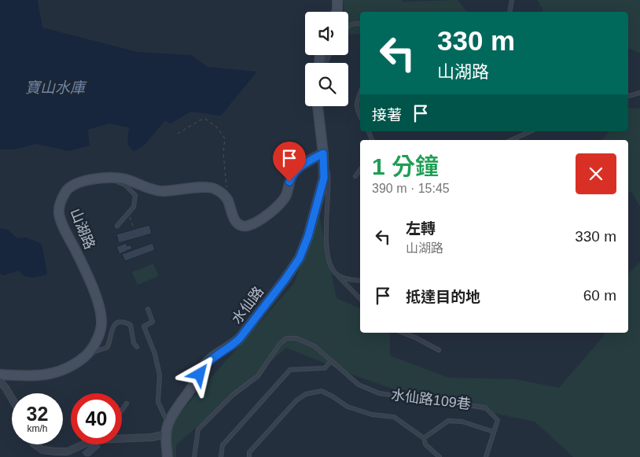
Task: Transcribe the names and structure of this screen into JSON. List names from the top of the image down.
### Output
{
  "streets": {
    "street": ["山湖路", "水仙路"],
    "lane": ["水仙路109巷"]
  },
  "water": ["寶山水庫"],
  "page": {
    "turn": ["330 m", "山湖路"],
    "then": "接著",
    "heading": ["1 分鐘", "390 m · 15:45"],
    "list": [
      {
        "name": "左轉",
        "note": "山湖路",
        "value": "330 m"
      },
      {
        "name": "抵達目的地",
        "value": "60 m"
      }
    ],
    "speed": "32 km/h",
    "limit": "40"
  }
}
